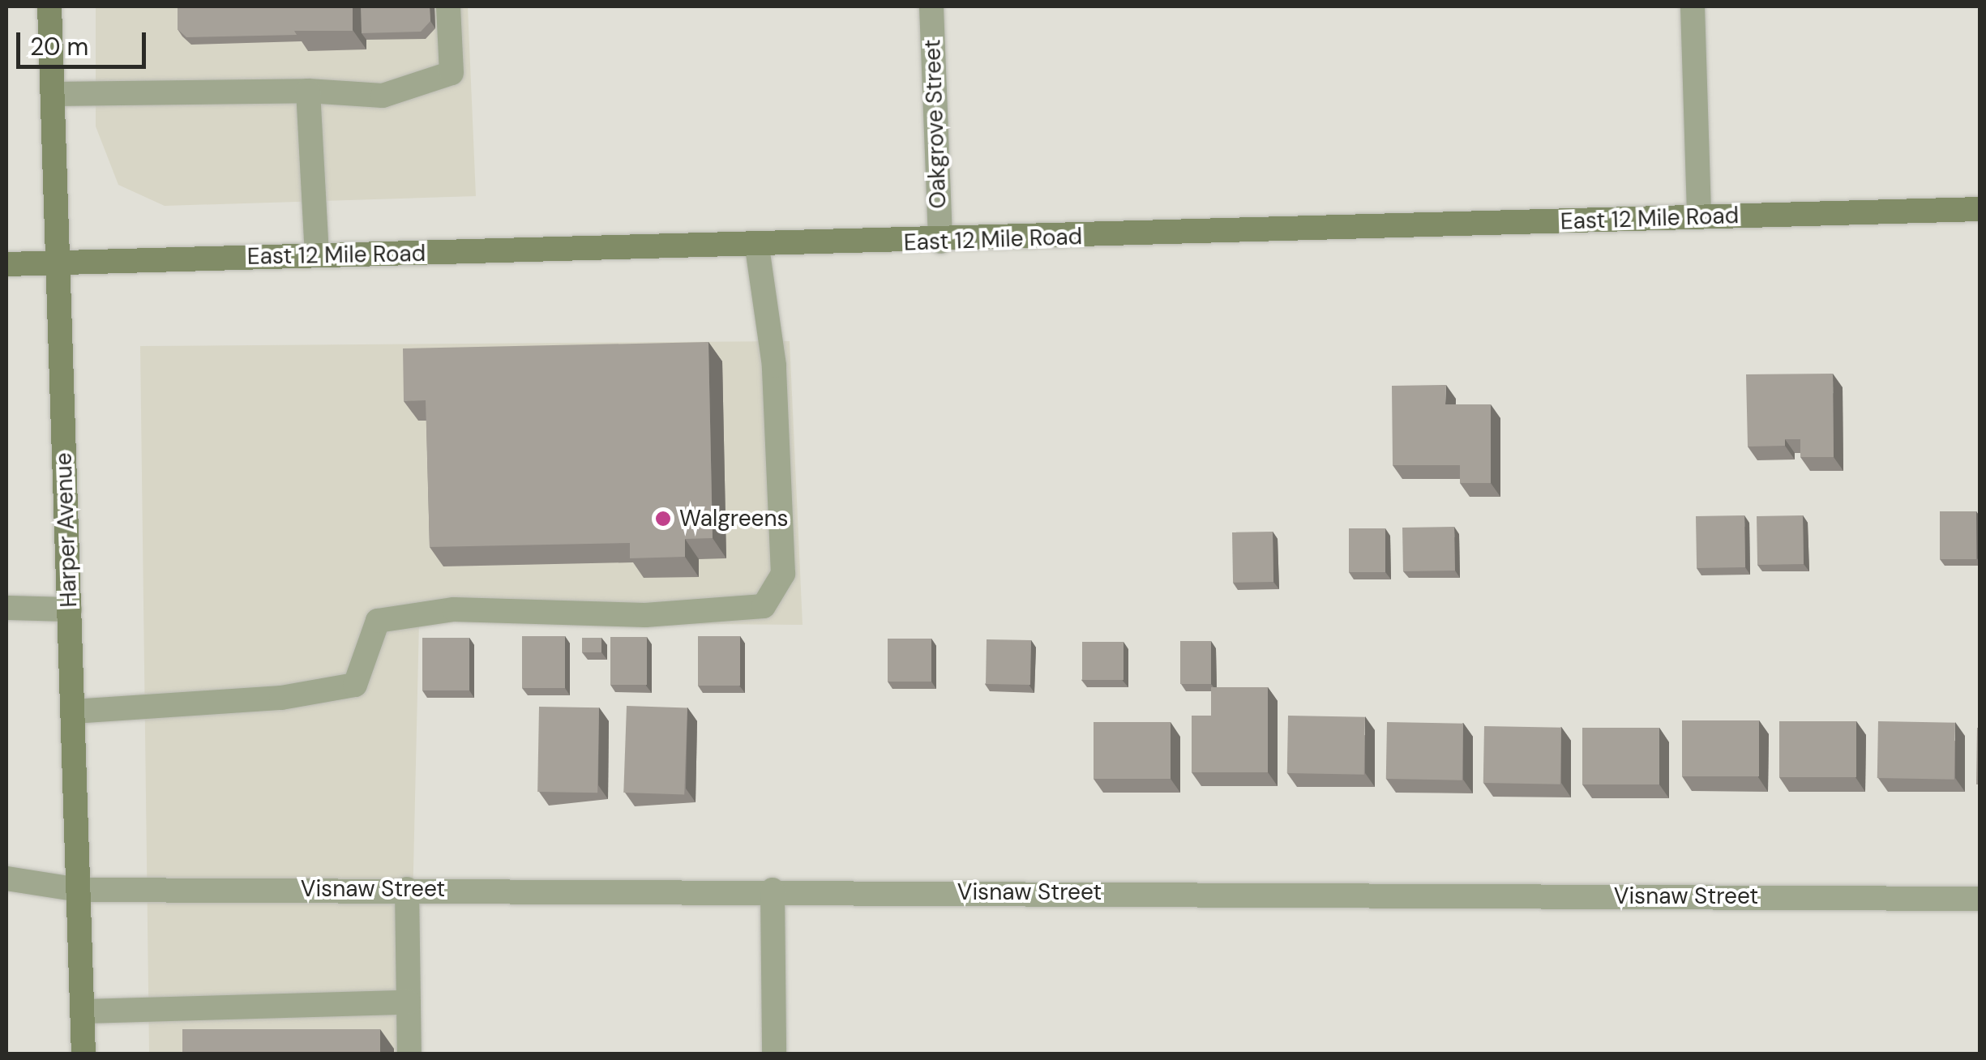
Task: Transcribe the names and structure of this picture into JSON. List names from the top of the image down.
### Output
{
  "streets": {
    "main road": ["East 12 Mile Road", "Harper Avenue"],
    "street": ["Oakgrove Street", "Visnaw Street"]
  },
  "crossings": [
    ["Oakgrove Street", "East 12 Mile Road"],
    ["East 12 Mile Road", "Harper Avenue"],
    ["Harper Avenue", "Visnaw Street"]
  ],
  "places": ["Walgreens"],
  "scale_bar": "20 m"
}
